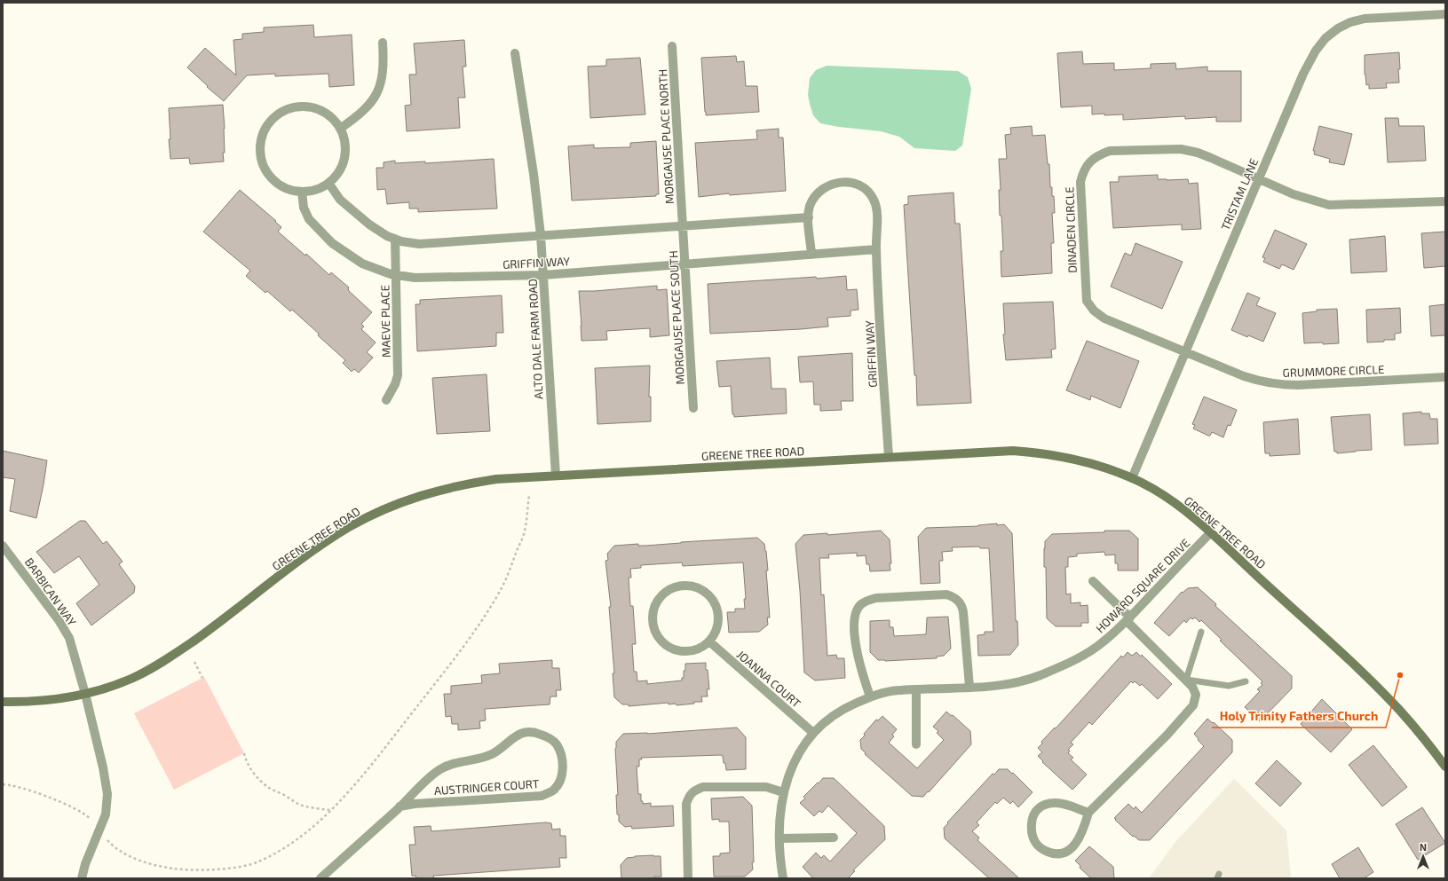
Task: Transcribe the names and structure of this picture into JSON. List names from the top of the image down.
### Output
{
  "streets": {
    "street": [
      "MORGAUSE PLACE NORTH",
      "TRISTAM LANE",
      "DINADEN CIRCLE",
      "GRIFFIN WAY",
      "MORGAUSE PLACE SOUTH",
      "MAEVE PLACE",
      "ALTO DALE FARM ROAD",
      "GRUMMORE CIRCLE",
      "GREENE TREE ROAD",
      "HOWARD SQUARE DRIVE",
      "BARBICAN WAY",
      "JOANNA COURT",
      "AUSTRINGER COURT"
    ]
  },
  "crossings": [
    ["MORGAUSE PLACE NORTH", "MORGAUSE PLACE SOUTH"],
    ["TRISTAM LANE", "DINADEN CIRCLE"],
    ["TRISTAM LANE", "GRUMMORE CIRCLE"],
    ["TRISTAM LANE", "GREENE TREE ROAD"],
    ["DINADEN CIRCLE", "GRUMMORE CIRCLE"],
    ["GRIFFIN WAY", "MORGAUSE PLACE SOUTH"],
    ["GRIFFIN WAY", "MAEVE PLACE"],
    ["GRIFFIN WAY", "ALTO DALE FARM ROAD"],
    ["GRIFFIN WAY", "GREENE TREE ROAD"],
    ["ALTO DALE FARM ROAD", "GREENE TREE ROAD"],
    ["GREENE TREE ROAD", "HOWARD SQUARE DRIVE"],
    ["GREENE TREE ROAD", "BARBICAN WAY"],
    ["HOWARD SQUARE DRIVE", "JOANNA COURT"]
  ],
  "places": ["Holy Trinity Fathers Church"],
  "north": "top"
}
